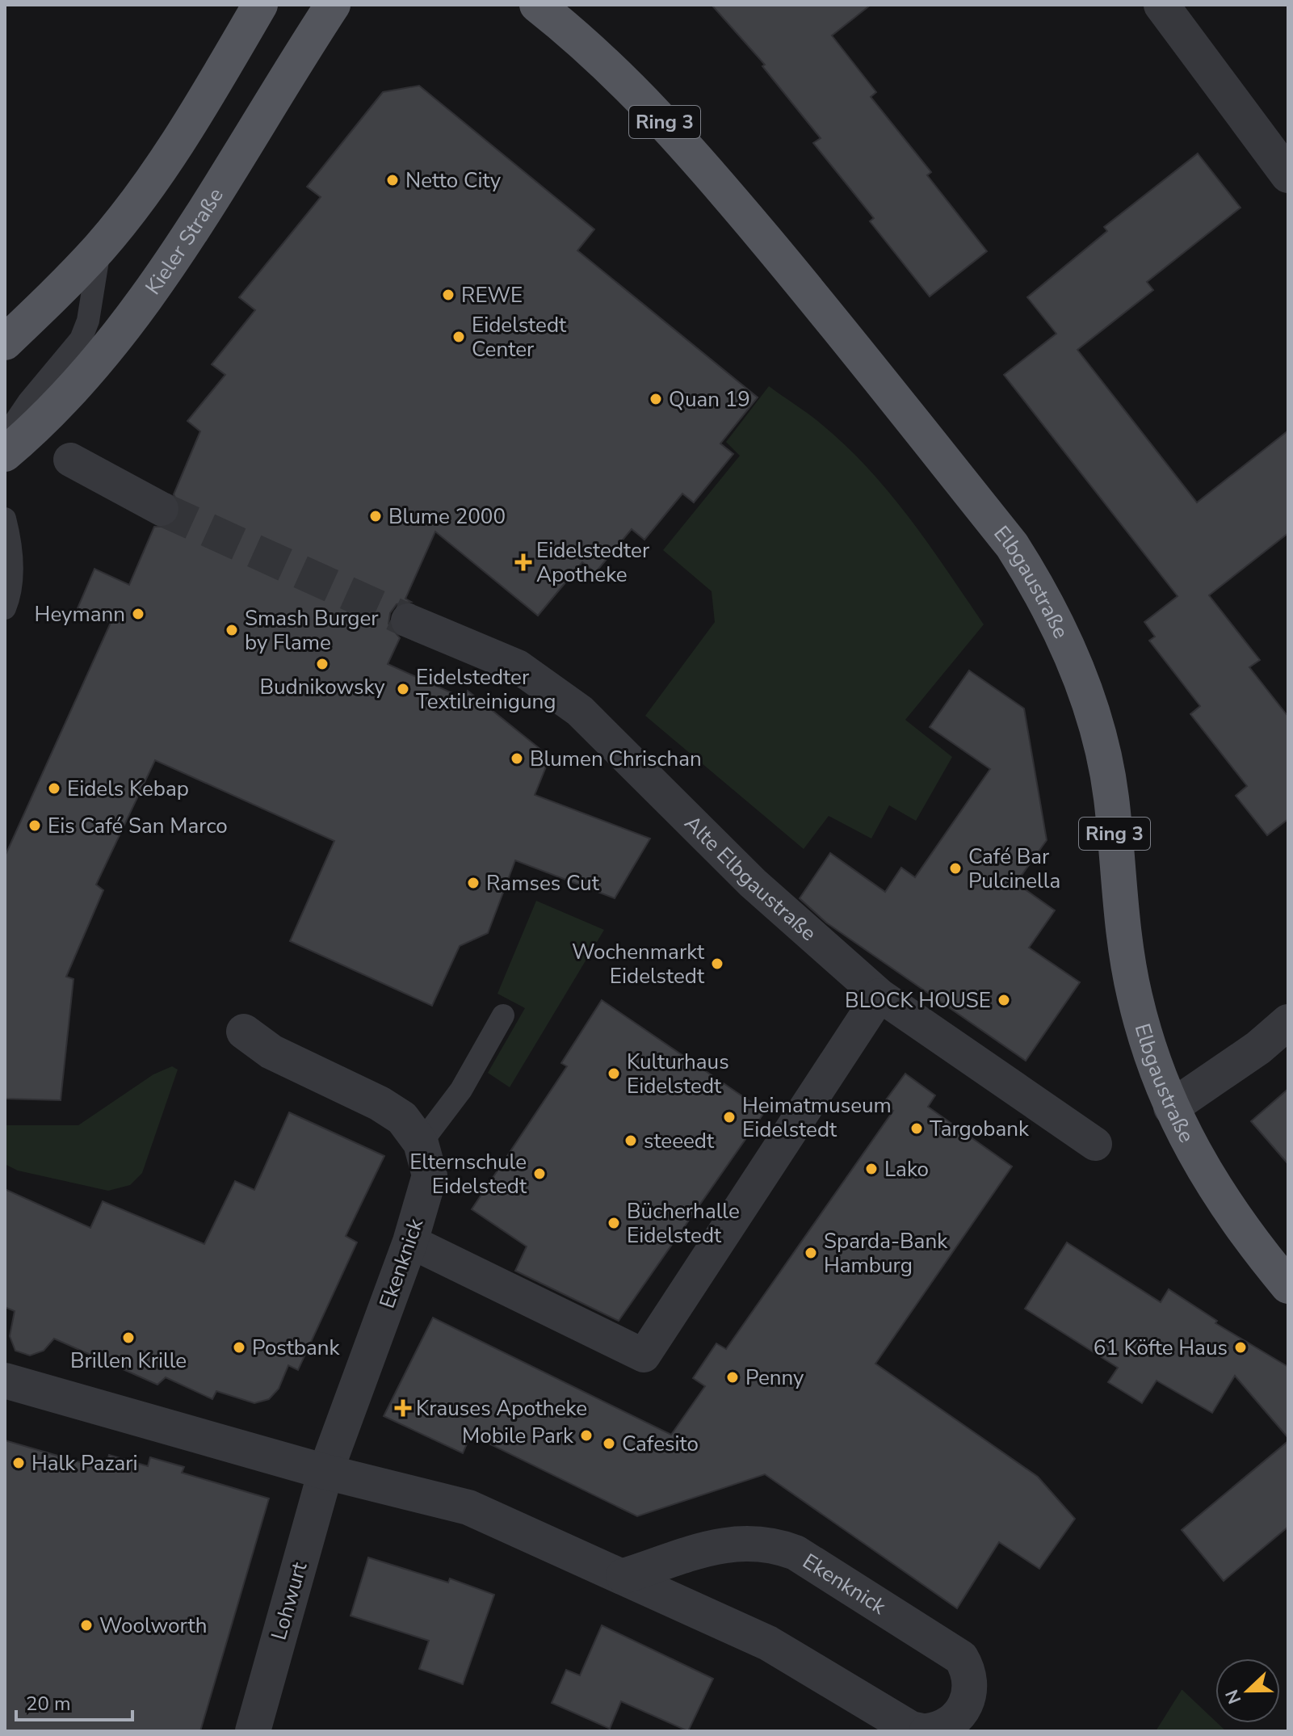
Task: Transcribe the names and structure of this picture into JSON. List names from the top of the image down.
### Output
{
  "streets": {
    "main road": ["Ring 3", "Kieler Straße", "Elbgaustraße"],
    "street": ["Alte Elbgaustraße", "Ekenknick", "Lohwurt"]
  },
  "crossings": [
    ["Ekenknick", "Lohwurt"]
  ],
  "places": {
    "other": [
      "Netto City",
      "REWE",
      "Eidelstedt Center",
      "Quan 19",
      "Blume 2000",
      "Heymann",
      "Smash Burger by Flame",
      "Budnikowsky",
      "Eidelstedter Textilreinigung",
      "Blumen Chrischan",
      "Eidels Kebap",
      "Eis Café San Marco",
      "Café Bar Pulcinella",
      "Ramses Cut",
      "Wochenmarkt Eidelstedt",
      "BLOCK HOUSE",
      "Kulturhaus Eidelstedt",
      "Heimatmuseum Eidelstedt",
      "Targobank",
      "steeedt",
      "Lako",
      "Elternschule Eidelstedt",
      "Bücherhalle Eidelstedt",
      "Sparda-Bank Hamburg",
      "Brillen Krille",
      "Postbank",
      "61 Köfte Haus",
      "Penny",
      "Mobile Park",
      "Cafesito",
      "Halk Pazari",
      "Woolworth"
    ],
    "health": ["Eidelstedter Apotheke", "Krauses Apotheke"]
  },
  "scale_bar": "20 m",
  "north": "left"
}
